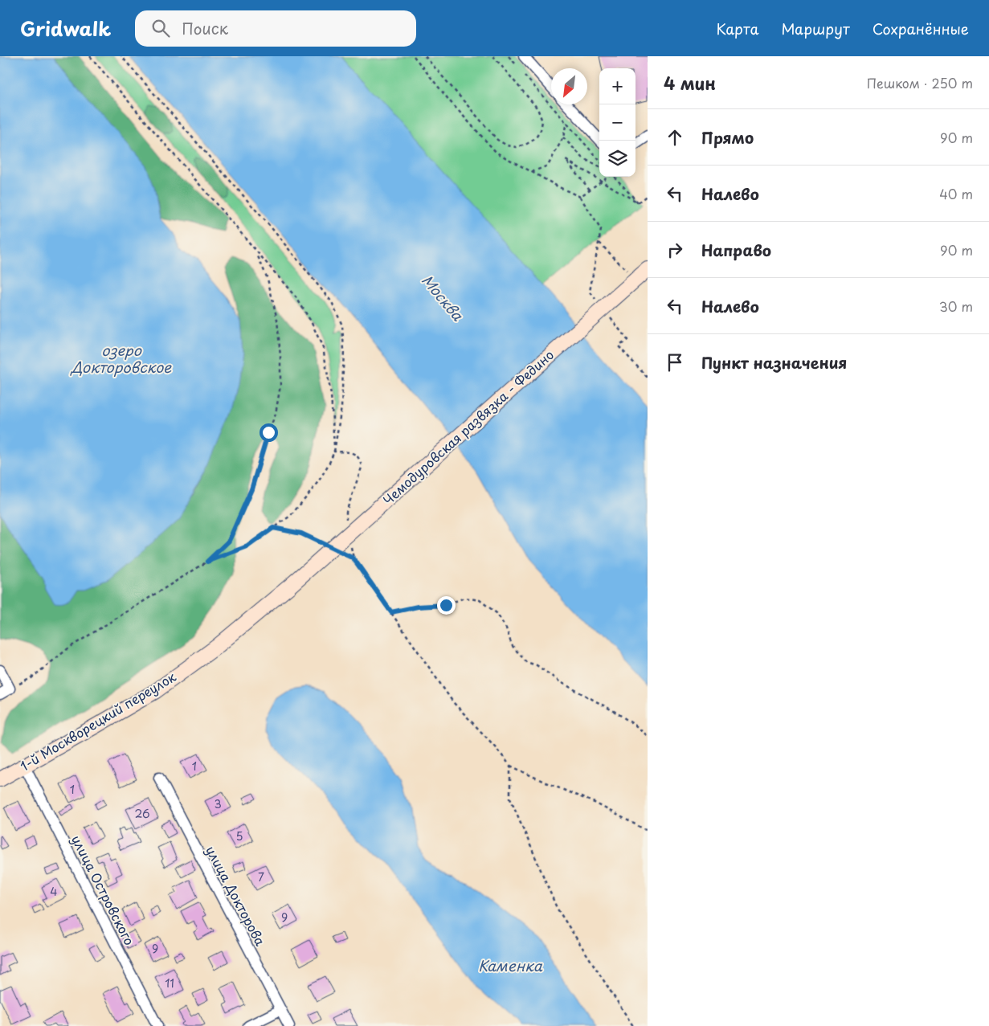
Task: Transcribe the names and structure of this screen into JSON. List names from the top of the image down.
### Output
{
  "streets": {
    "street": [
      "Чемодуровская развязка - Федино",
      "1-й Москворецкий переулок",
      "улица Островского",
      "улица Докторова"
    ]
  },
  "crossings": [
    ["Чемодуровская развязка - Федино", "1-й Москворецкий переулок"],
    ["1-й Москворецкий переулок", "улица Островского"]
  ],
  "water": ["Москва", "озеро Докторовское", "Каменка"],
  "house_numbers": [
    "1",
    "1",
    "3",
    "26",
    "5",
    "7",
    "4",
    "9",
    "9",
    "11"
  ],
  "north": "bottom left",
  "page": {
    "header": "Gridwalk",
    "search": "Поиск",
    "nav": ["Карта", "Маршрут", "Сохранённые"],
    "heading": ["4 мин", "Пешком · 250 m"],
    "map_buttons": ["+", "−"],
    "list": [
      ["Прямо", "90 m"],
      ["Налево", "40 m"],
      ["Направо", "90 m"],
      ["Налево", "30 m"],
      "Пункт назначения"
    ]
  }
}
